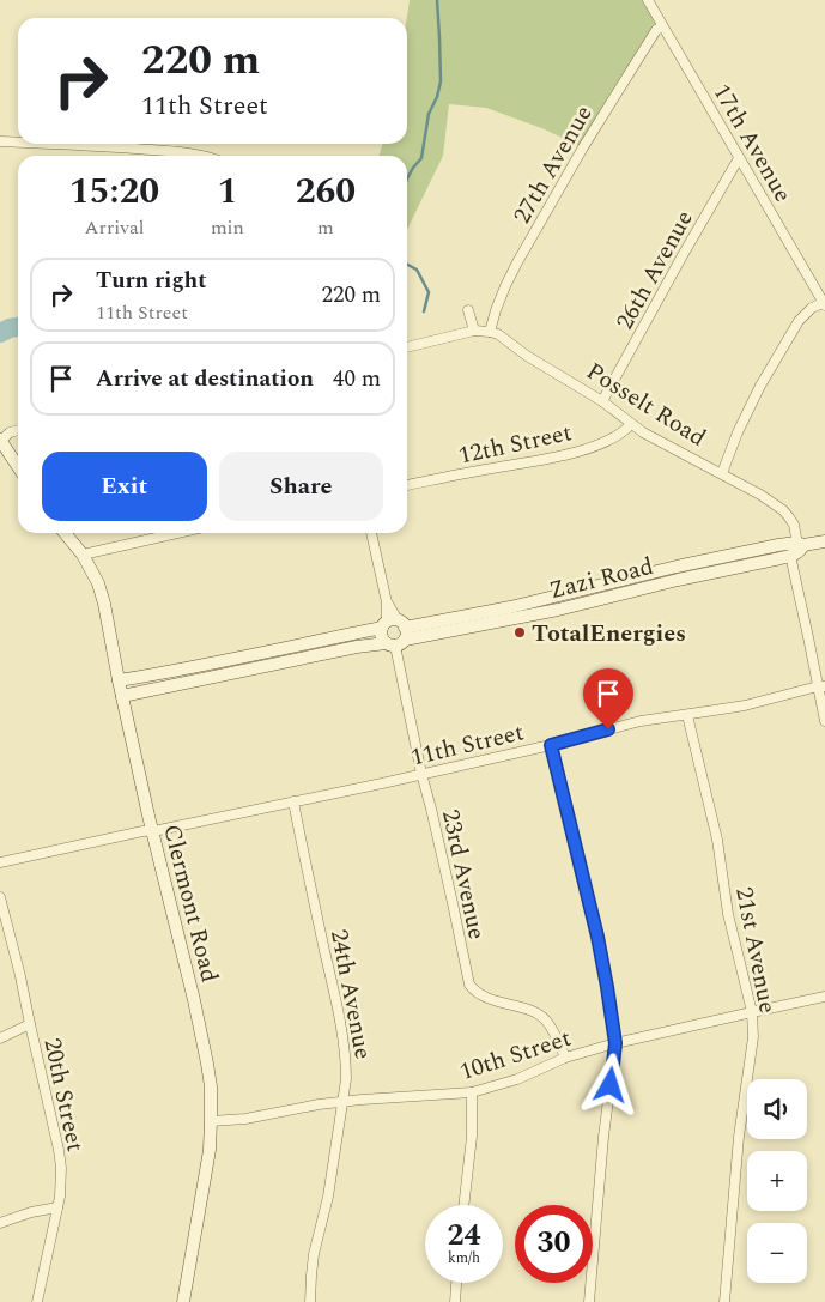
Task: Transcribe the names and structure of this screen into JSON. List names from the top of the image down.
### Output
{
  "streets": {
    "street": [
      "17th Avenue",
      "27th Avenue",
      "26th Avenue",
      "Posselt Road",
      "12th Street",
      "Zazi Road",
      "11th Street",
      "23rd Avenue",
      "Clermont Road",
      "21st Avenue",
      "24th Avenue",
      "10th Street",
      "20th Street"
    ]
  },
  "crossings": [
    ["17th Avenue", "27th Avenue"],
    ["17th Avenue", "26th Avenue"],
    ["27th Avenue", "Posselt Road"],
    ["26th Avenue", "Posselt Road"],
    ["Posselt Road", "12th Street"],
    ["Posselt Road", "Zazi Road"],
    ["Zazi Road", "23rd Avenue"],
    ["Zazi Road", "Clermont Road"],
    ["11th Street", "23rd Avenue"],
    ["11th Street", "Clermont Road"],
    ["11th Street", "21st Avenue"],
    ["11th Street", "24th Avenue"],
    ["23rd Avenue", "10th Street"],
    ["Clermont Road", "10th Street"],
    ["21st Avenue", "10th Street"],
    ["24th Avenue", "10th Street"]
  ],
  "places": ["TotalEnergies"],
  "page": {
    "turn": ["220 m", "11th Street"],
    "eta": [
      "15:20",
      "Arrival",
      "1",
      "min",
      "260",
      "m"
    ],
    "list": [
      {
        "name": "Turn right",
        "note": "11th Street",
        "value": "220 m"
      },
      {
        "name": "Arrive at destination",
        "value": "40 m"
      }
    ],
    "buttons": ["Exit", "Share"],
    "map_buttons": ["+", "−"],
    "speed": "24 km/h",
    "limit": "30"
  }
}
